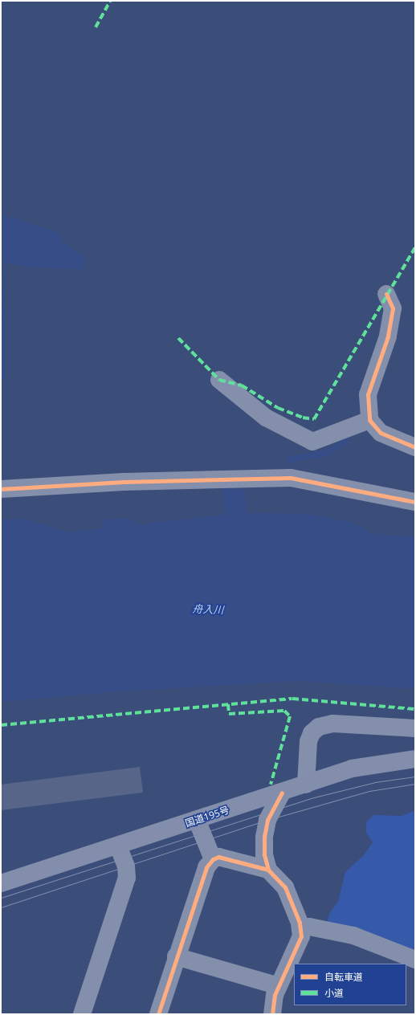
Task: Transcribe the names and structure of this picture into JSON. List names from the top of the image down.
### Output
{
  "streets": {
    "highway": ["国道195号"]
  },
  "water": ["舟入川"],
  "legend": ["自転車道", "小道"]
}
